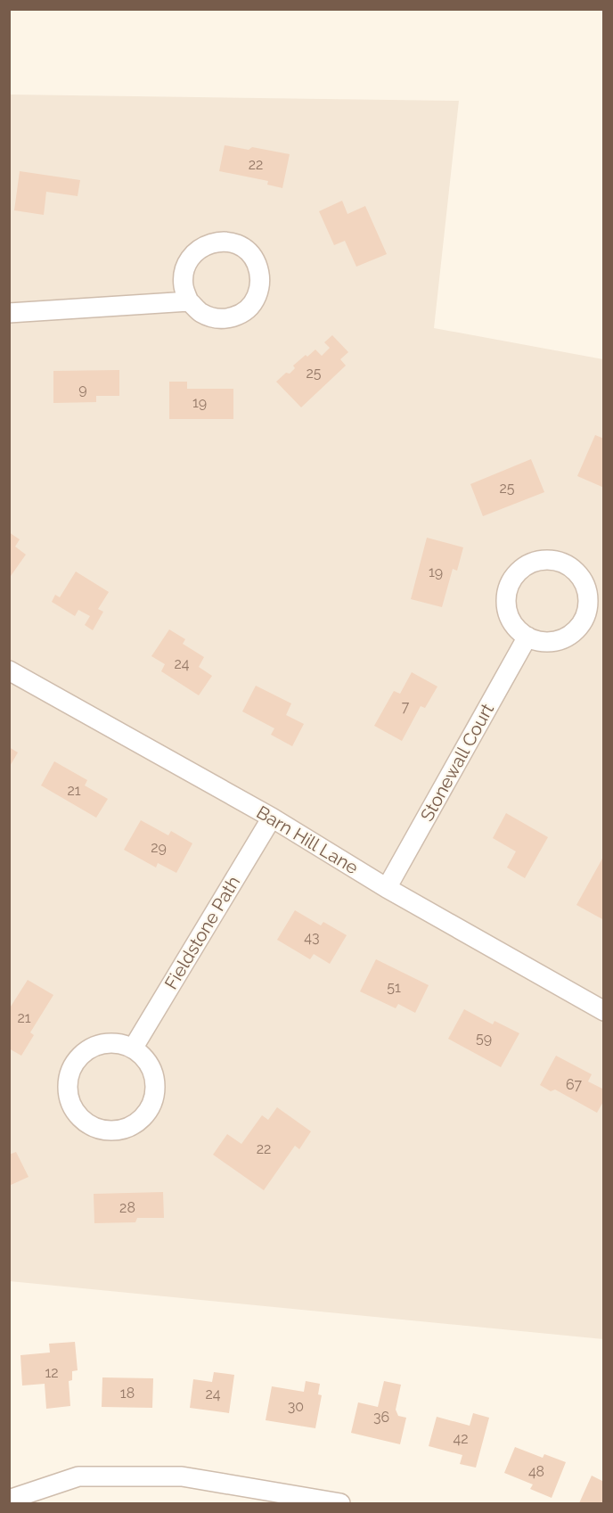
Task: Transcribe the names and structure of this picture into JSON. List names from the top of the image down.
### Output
{
  "streets": {
    "street": ["Stonewall Court", "Barn Hill Lane", "Fieldstone Path"]
  },
  "crossings": [
    ["Stonewall Court", "Barn Hill Lane"],
    ["Barn Hill Lane", "Fieldstone Path"]
  ],
  "house_numbers": [
    "22",
    "25",
    "9",
    "19",
    "25",
    "19",
    "24",
    "7",
    "21",
    "29",
    "43",
    "51",
    "21",
    "59",
    "67",
    "22",
    "28",
    "12",
    "18",
    "24",
    "30",
    "36",
    "42",
    "48"
  ]
}
